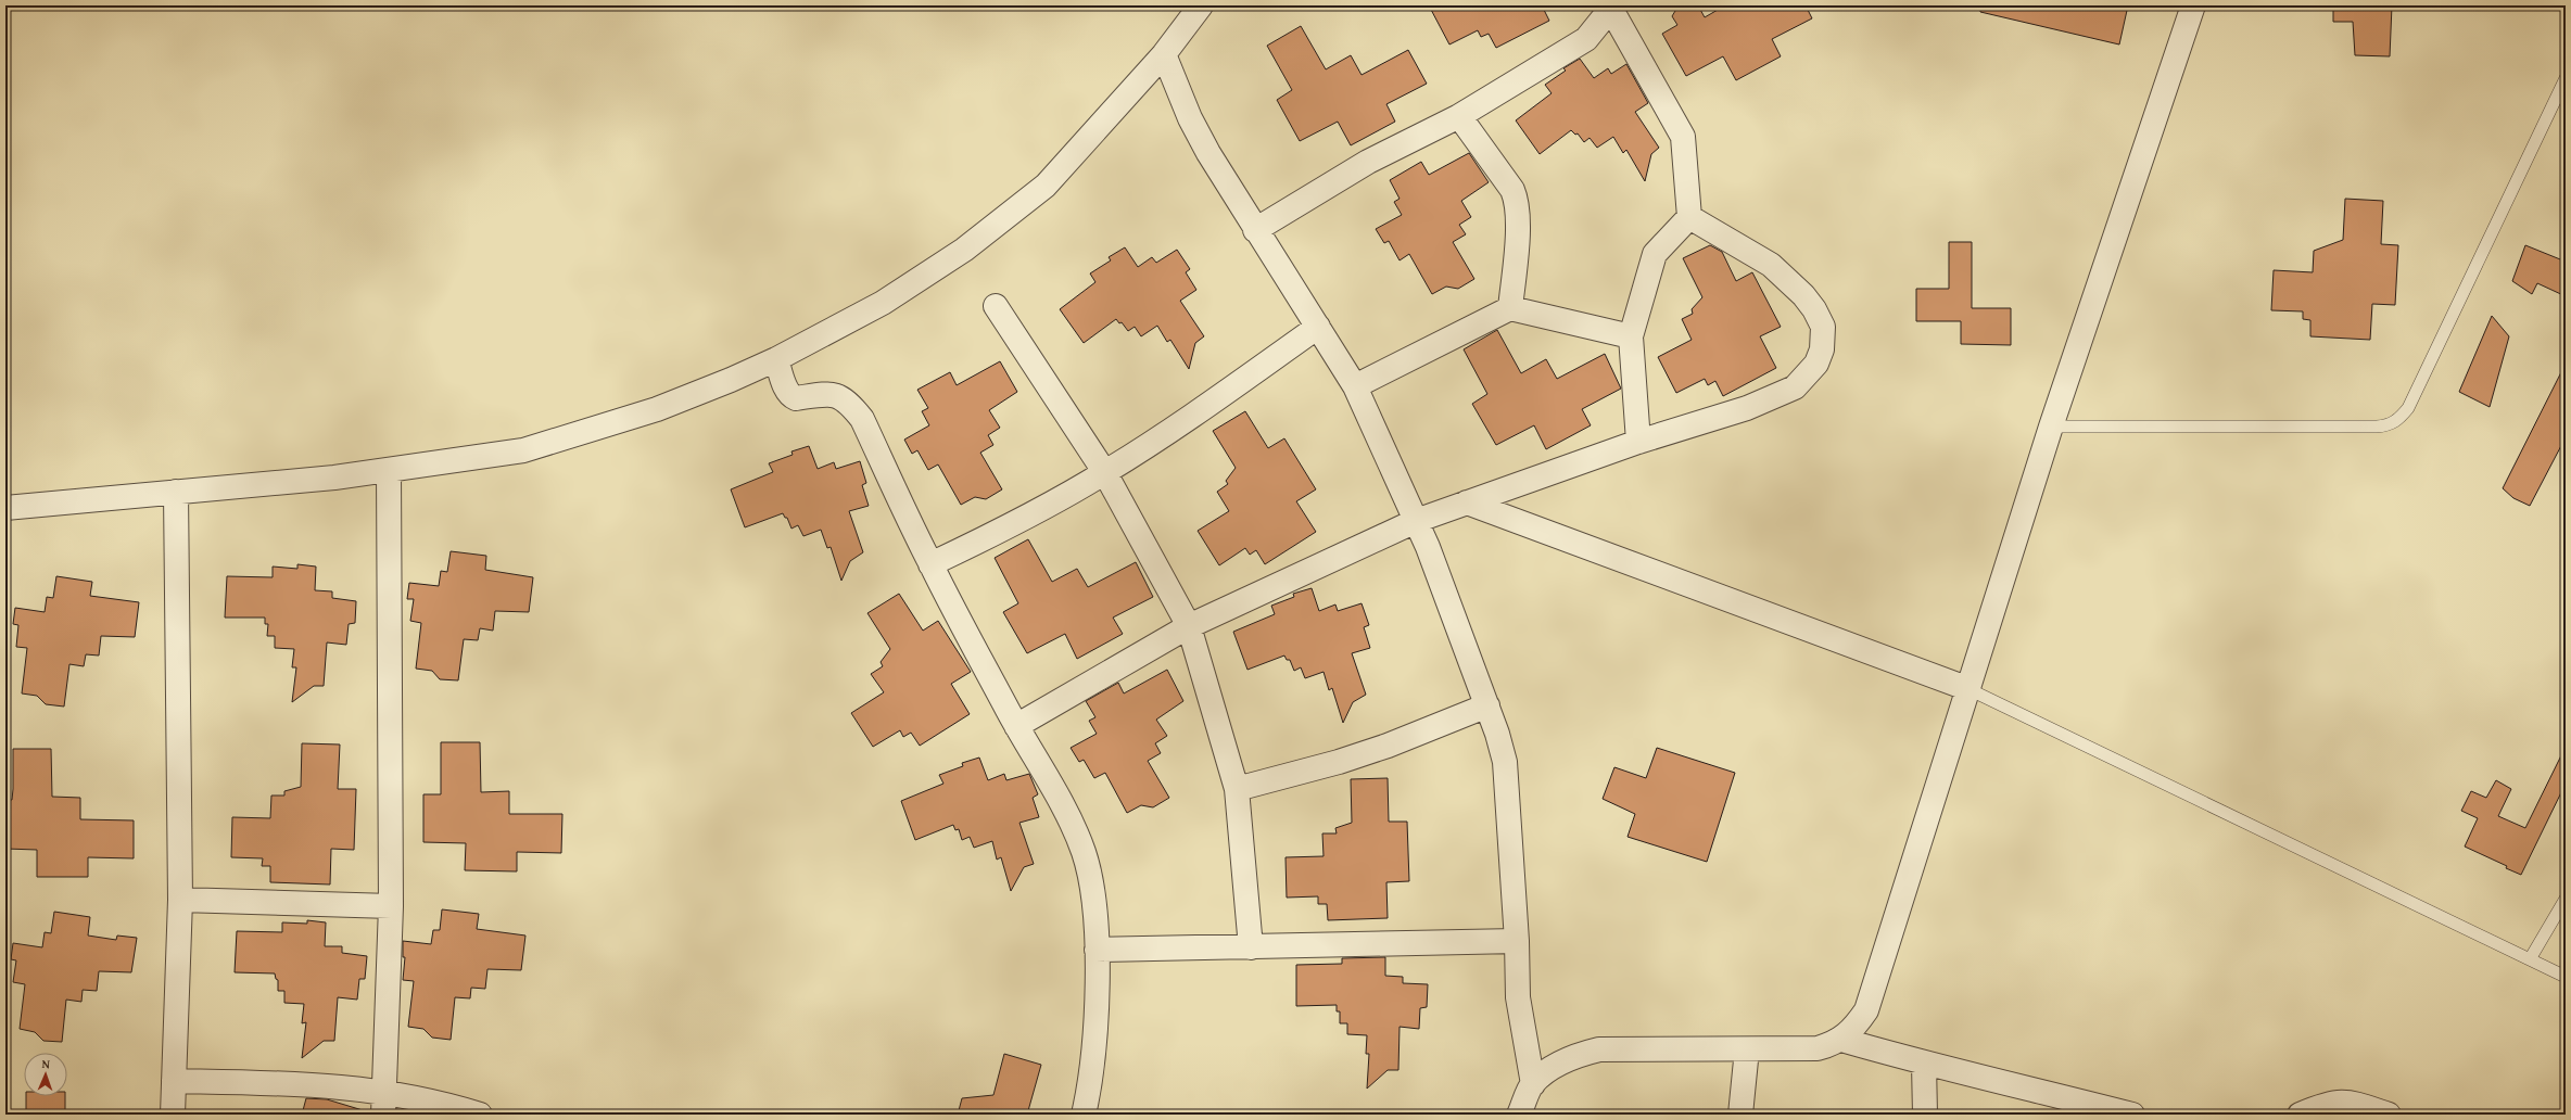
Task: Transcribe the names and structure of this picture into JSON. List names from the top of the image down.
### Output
{
  "north": "top"
}
